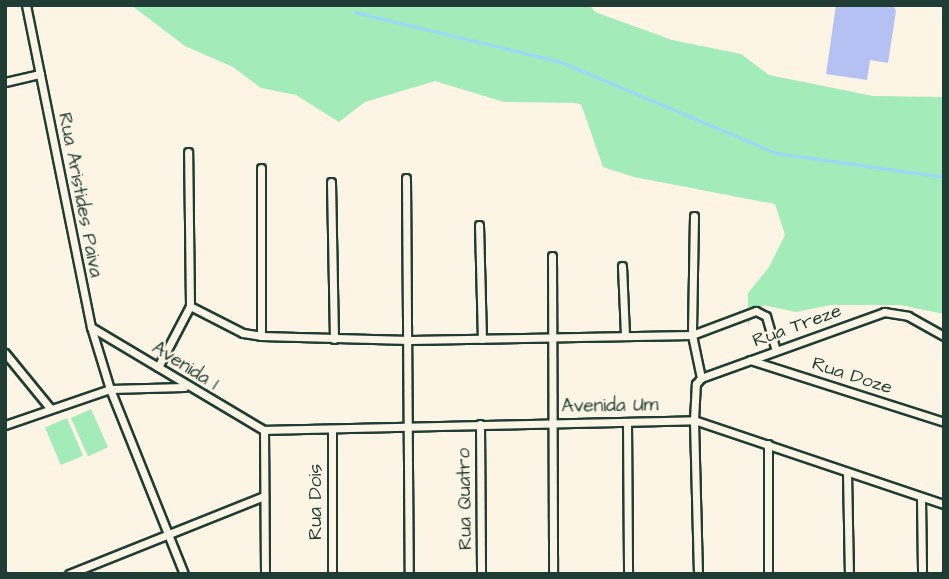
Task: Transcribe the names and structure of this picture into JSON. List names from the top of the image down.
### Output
{
  "streets": {
    "street": [
      "Rua Aristides Paiva",
      "Rua Treze",
      "Avenida 1",
      "Rua Doze",
      "Avenida Um",
      "Rua Quatro",
      "Rua Dois"
    ]
  },
  "crossings": [
    ["Rua Aristides Paiva", "Avenida 1"],
    ["Rua Treze", "Rua Doze"],
    ["Avenida 1", "Avenida Um"],
    ["Avenida Um", "Rua Quatro"],
    ["Avenida Um", "Rua Dois"]
  ]
}
